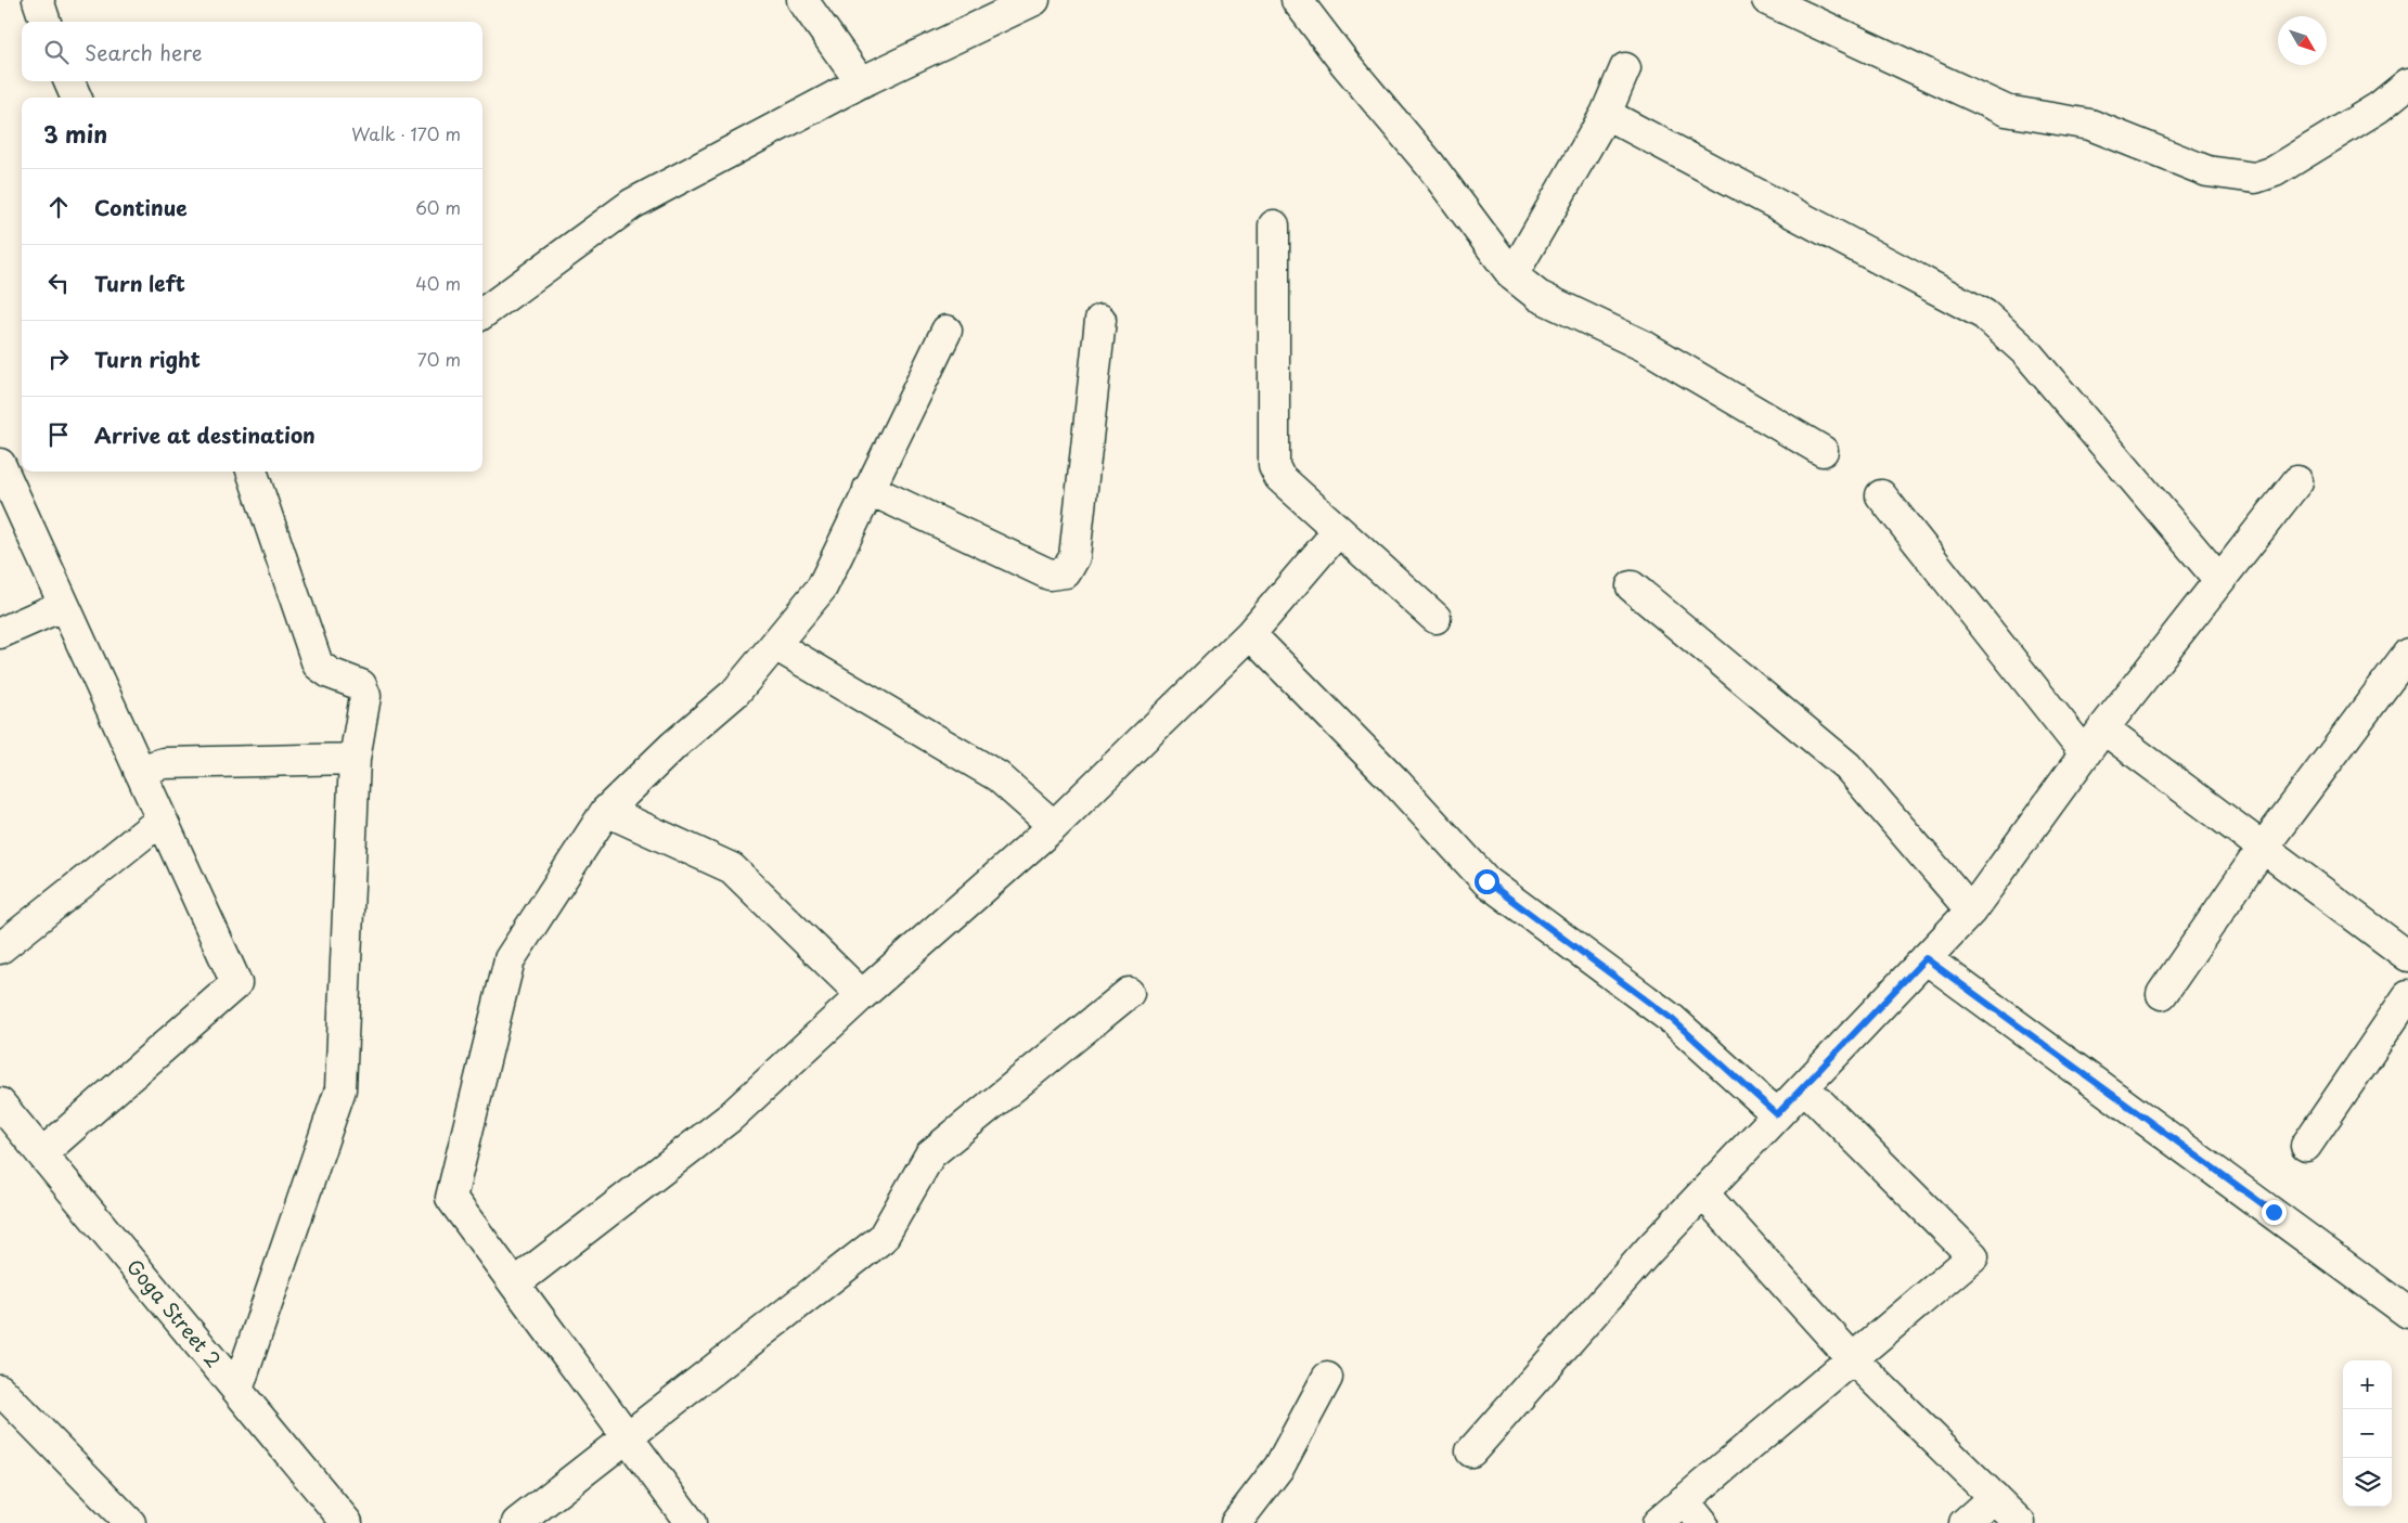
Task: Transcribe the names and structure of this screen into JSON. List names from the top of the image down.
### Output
{
  "streets": {
    "street": ["Goga Street 2"]
  },
  "north": "bottom right",
  "page": {
    "search": "Search here",
    "heading": ["3 min", "Walk · 170 m"],
    "list": [
      ["Continue", "60 m"],
      ["Turn left", "40 m"],
      ["Turn right", "70 m"],
      "Arrive at destination"
    ],
    "map_buttons": ["+", "−"]
  }
}
